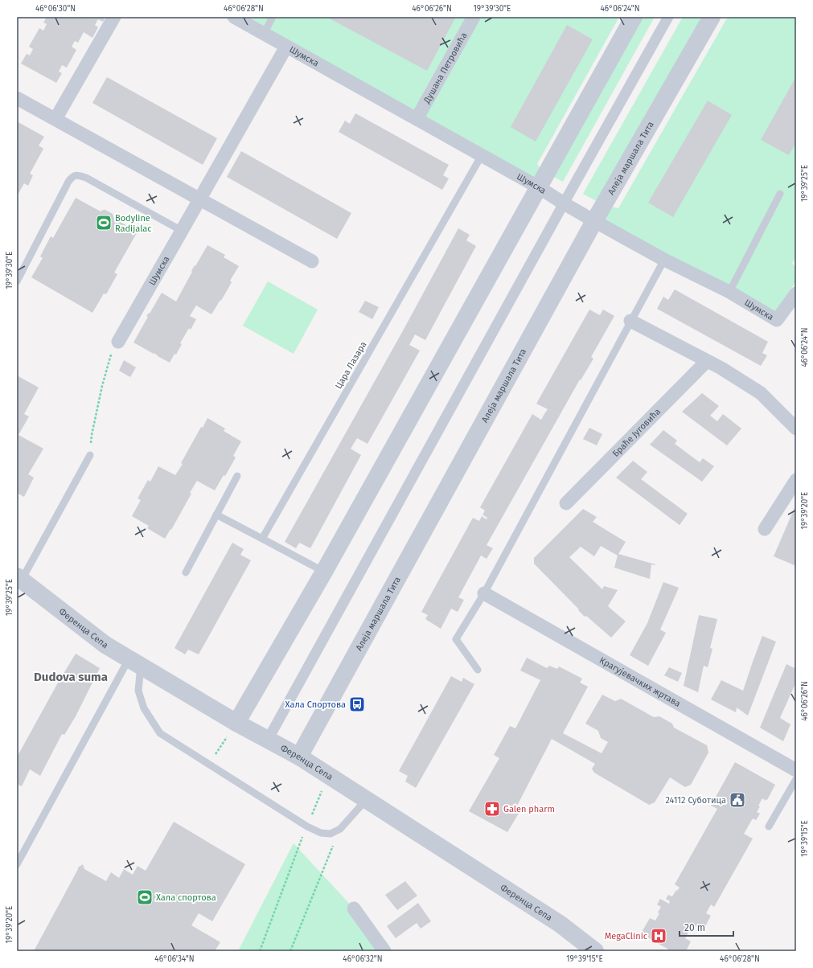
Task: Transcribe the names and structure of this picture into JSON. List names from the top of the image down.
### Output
{
  "streets": {
    "street": [
      "Шумска",
      "Душана Петровића",
      "Алеја маршала Тита",
      "Браће Југовића",
      "Ференца Сепа",
      "Крагујевачких жртава"
    ],
    "lane": ["Цара Лазара"]
  },
  "crossings": [
    ["Шумска", "Душана Петровића"],
    ["Шумска", "Алеја маршала Тита"],
    ["Шумска", "Цара Лазара"],
    ["Алеја маршала Тита", "Ференца Сепа"]
  ],
  "districts": ["Dudova suma"],
  "places": {
    "sports": ["Bodyline Radijalac", "Хала спортова"],
    "bus stop": ["Хала Спортова"],
    "public building": ["24112 Суботица"],
    "pharmacy": ["Galen pharm"],
    "hospital": ["MegaClinic"]
  },
  "scale_bar": "20 m",
  "coordinates": [
    "46°06'30\"N",
    "46°06'28\"N",
    "46°06'26\"N",
    "19°39'30\"E",
    "46°06'24\"N",
    "19°39'25\"E",
    "19°39'20\"E",
    "19°39'15\"E",
    "46°06'34\"N",
    "46°06'32\"N"
  ]
}
